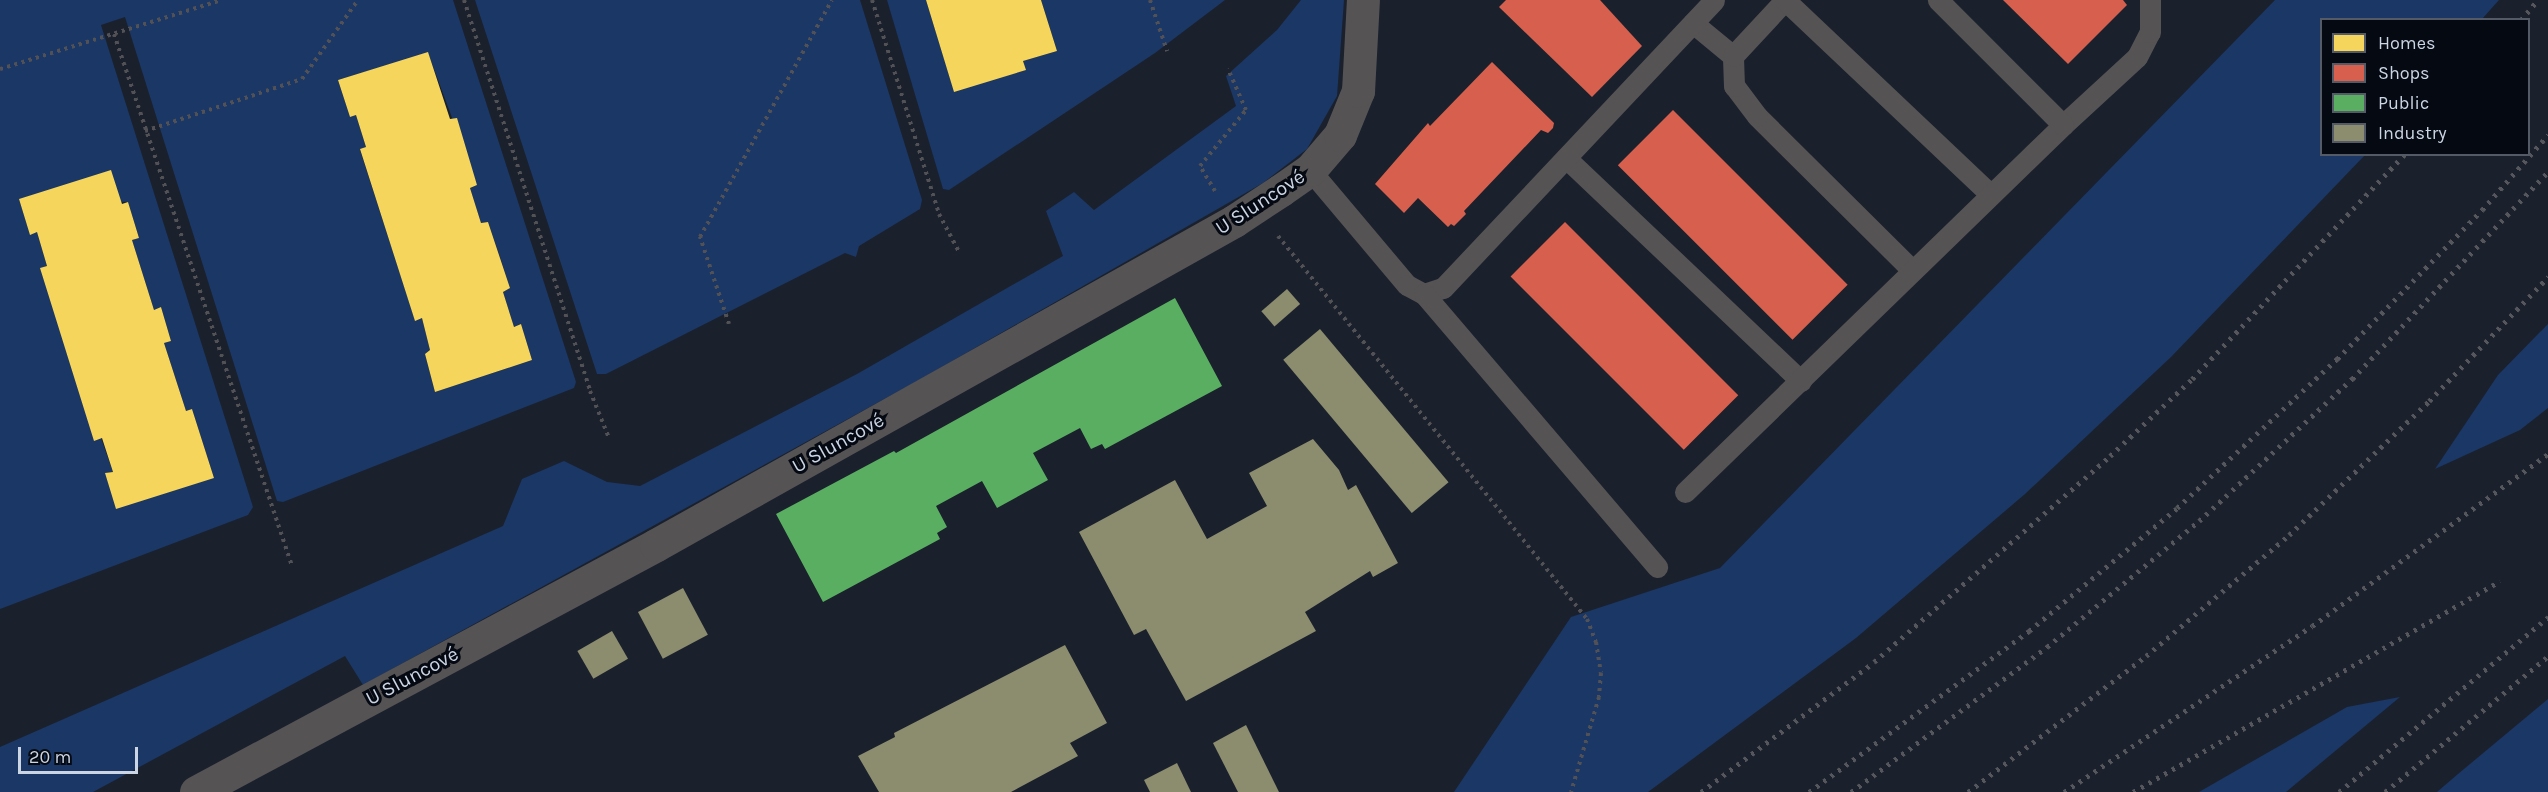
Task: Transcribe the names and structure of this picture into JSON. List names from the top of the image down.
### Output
{
  "streets": {
    "street": ["U Sluncové"]
  },
  "legend": [
    "Homes",
    "Shops",
    "Public",
    "Industry"
  ],
  "scale_bar": "20 m"
}
